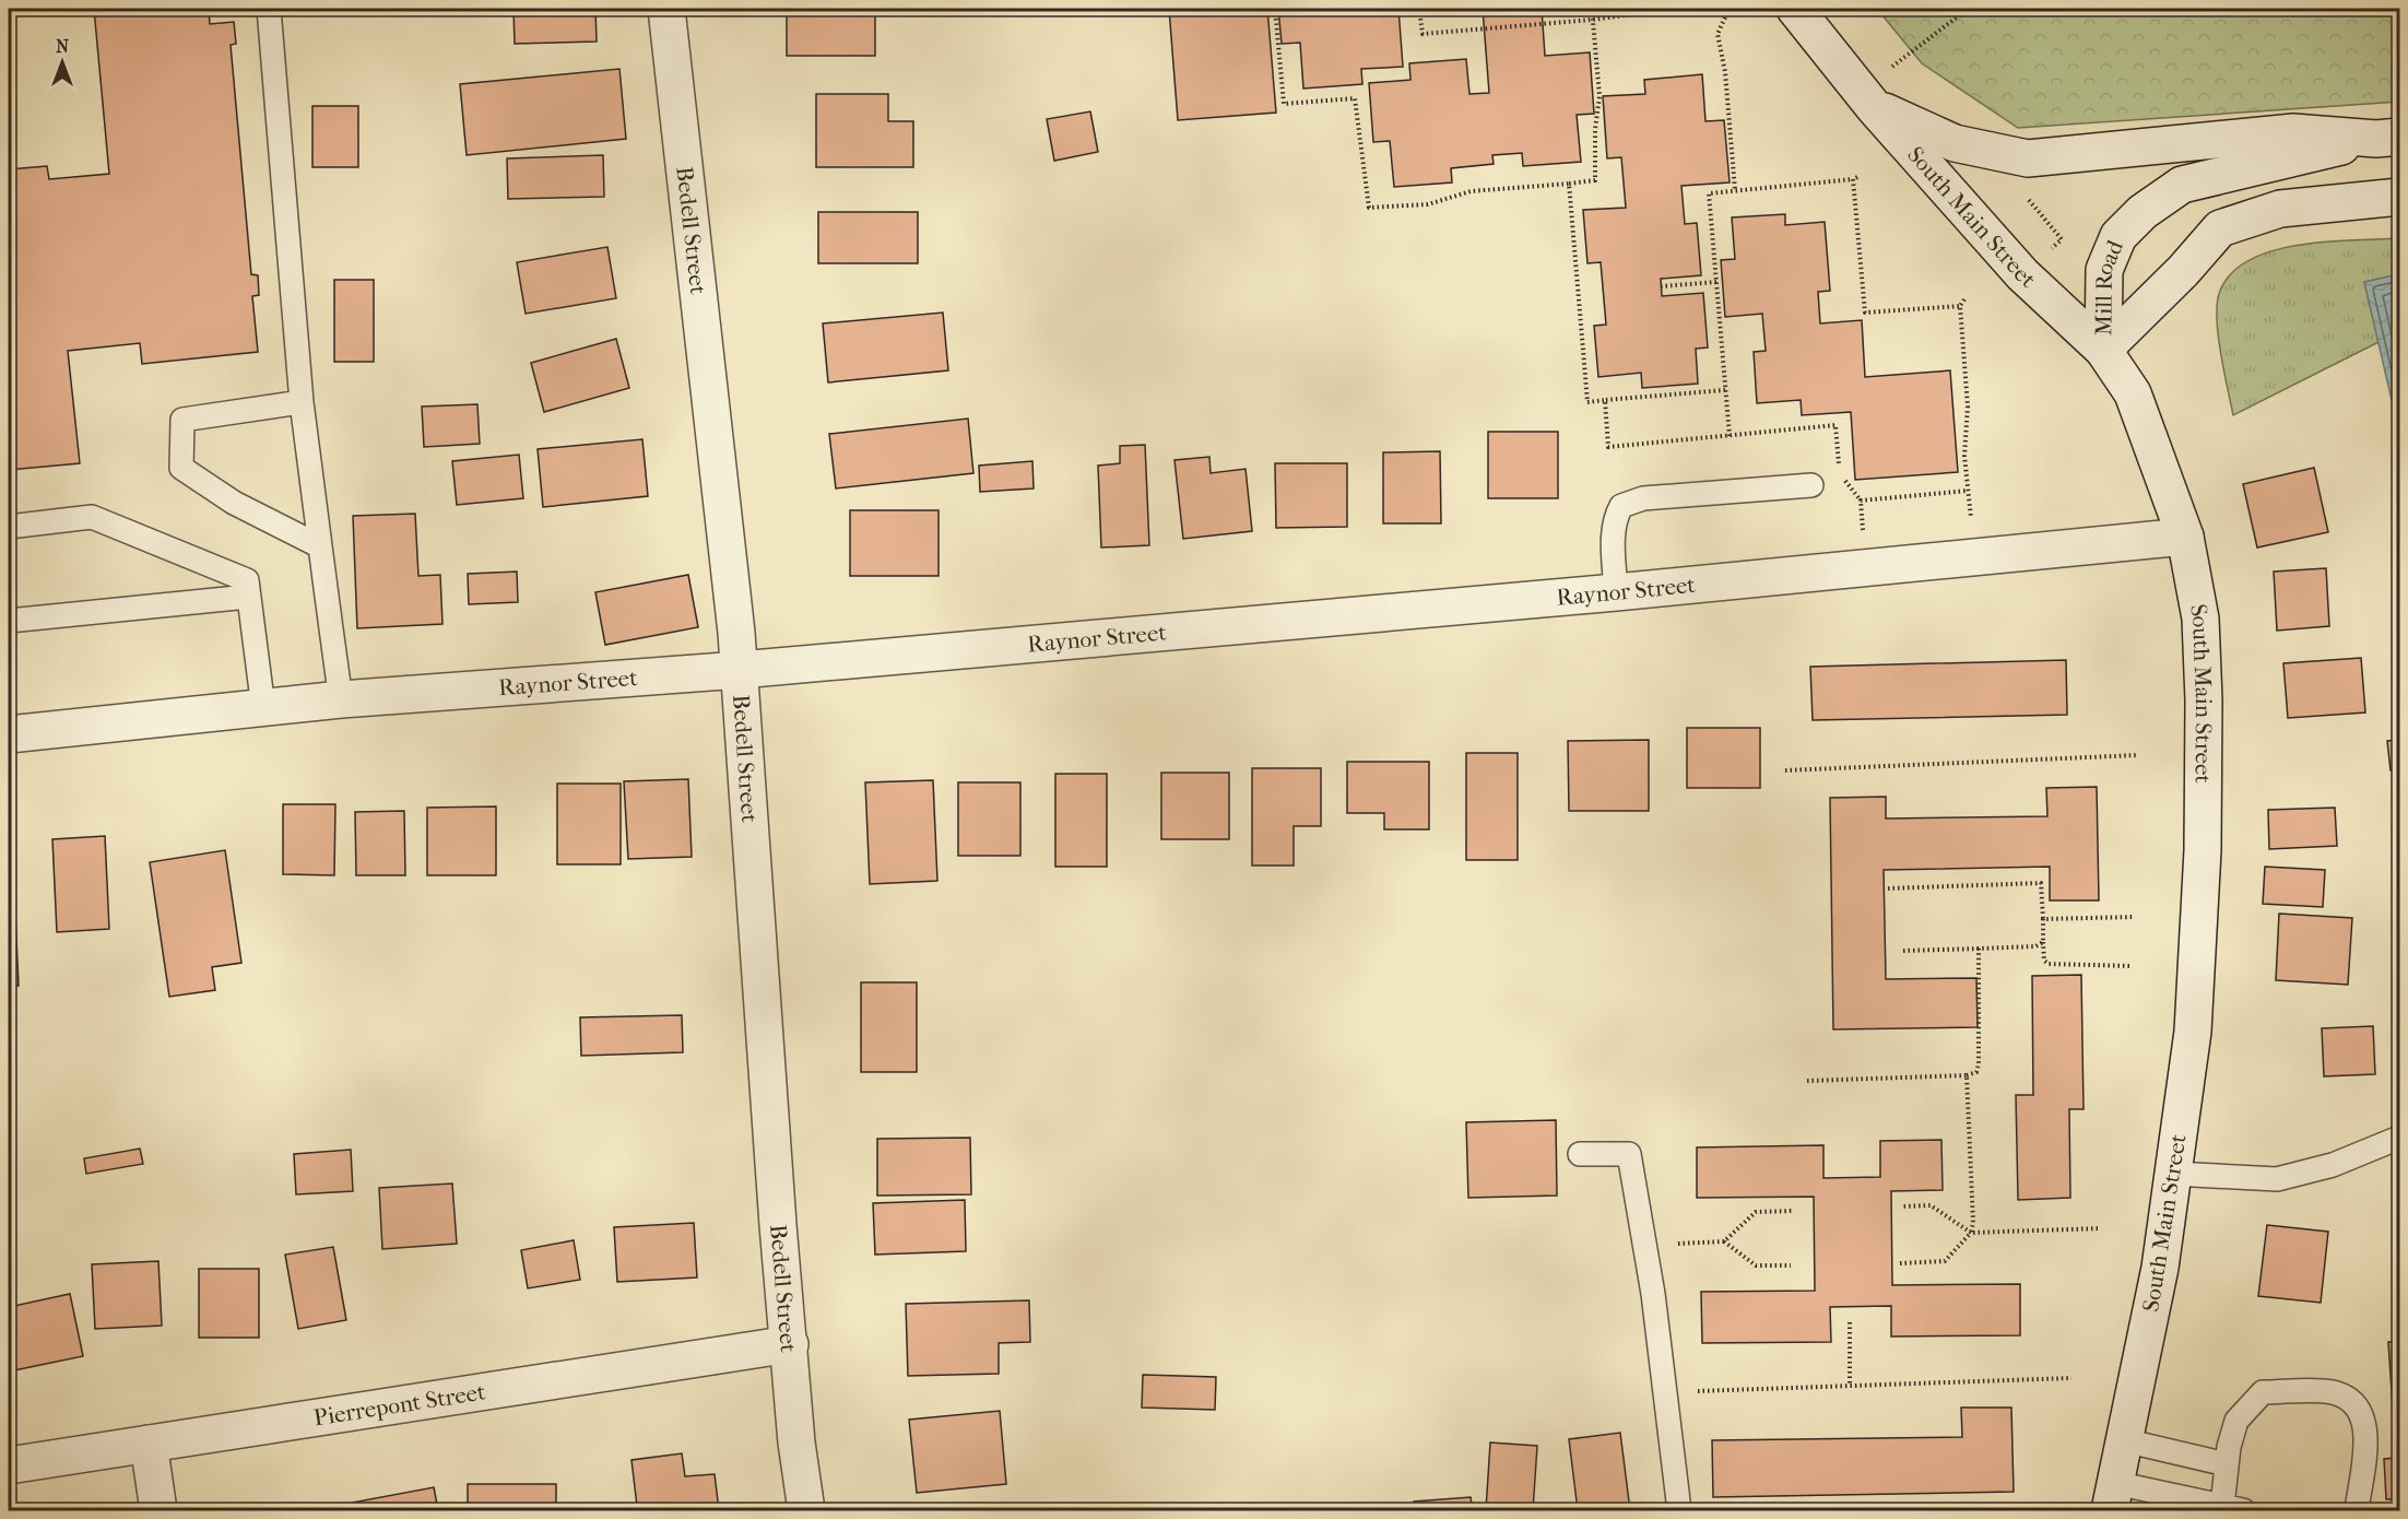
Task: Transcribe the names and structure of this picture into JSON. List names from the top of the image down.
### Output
{
  "streets": {
    "street": [
      "South Main Street",
      "Bedell Street",
      "Mill Road",
      "Raynor Street",
      "Pierrepont Street"
    ]
  },
  "crossings": [
    ["South Main Street", "Mill Road"],
    ["South Main Street", "Raynor Street"],
    ["Bedell Street", "Raynor Street"],
    ["Bedell Street", "Pierrepont Street"]
  ],
  "north": "top"
}
